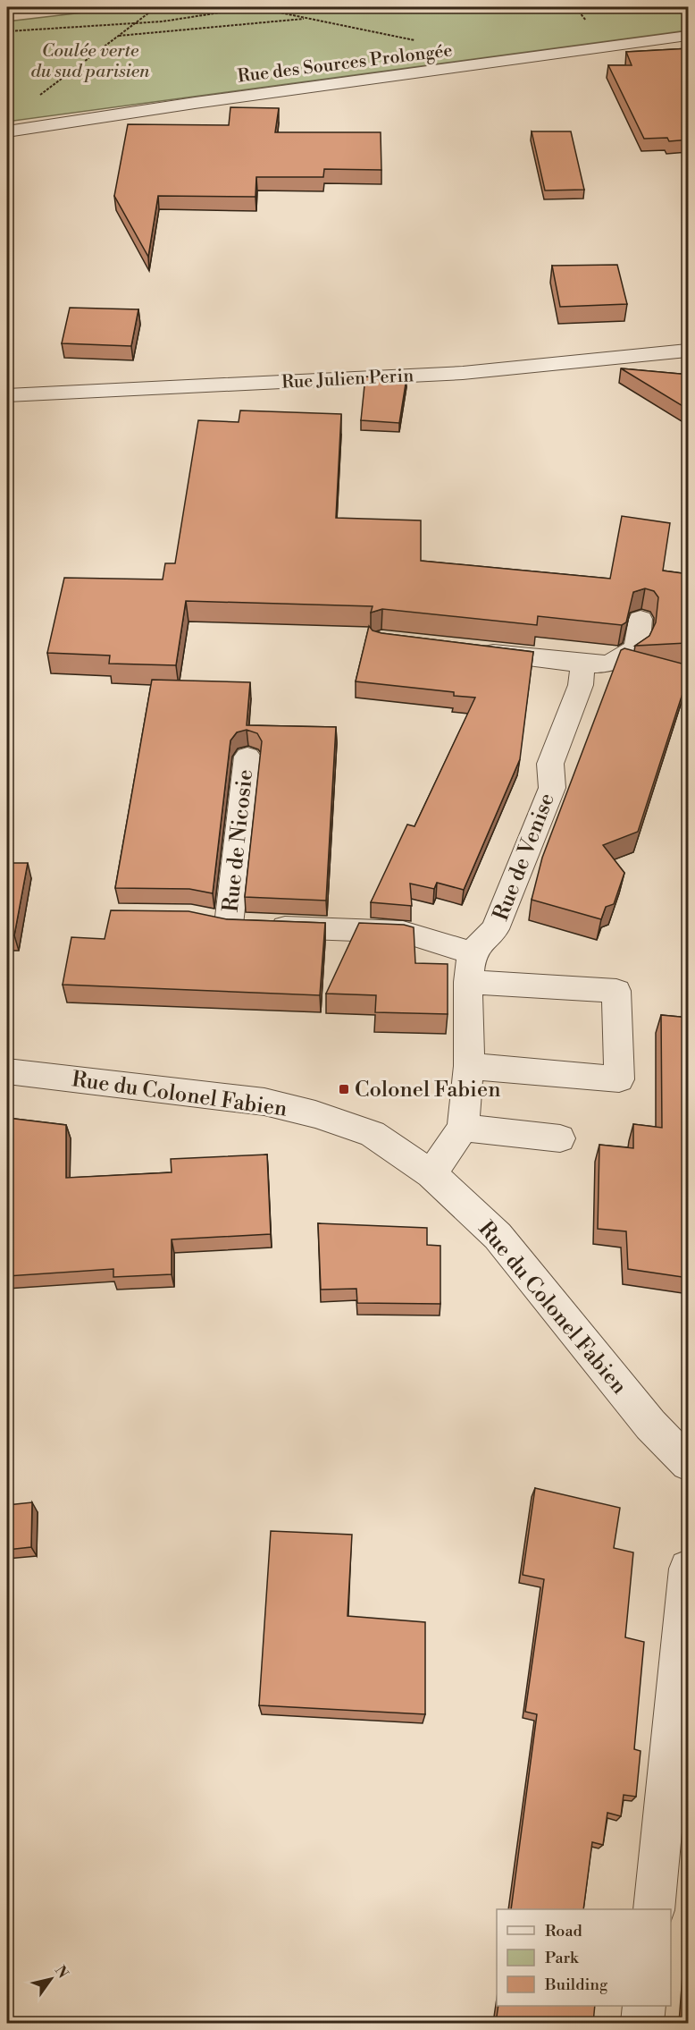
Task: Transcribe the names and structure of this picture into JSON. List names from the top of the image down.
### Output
{
  "streets": {
    "street": [
      "Rue des Sources Prolongée",
      "Rue Julien Perin",
      "Rue de Nicosie",
      "Rue de Venise",
      "Rue du Colonel Fabien"
    ]
  },
  "crossings": [
    ["Rue de Nicosie", "Rue de Venise"]
  ],
  "parks": ["Coulée verte du sud parisien"],
  "places": {
    "transit": ["Colonel Fabien"]
  },
  "legend": ["Road", "Park", "Building"],
  "north": "top right"
}
